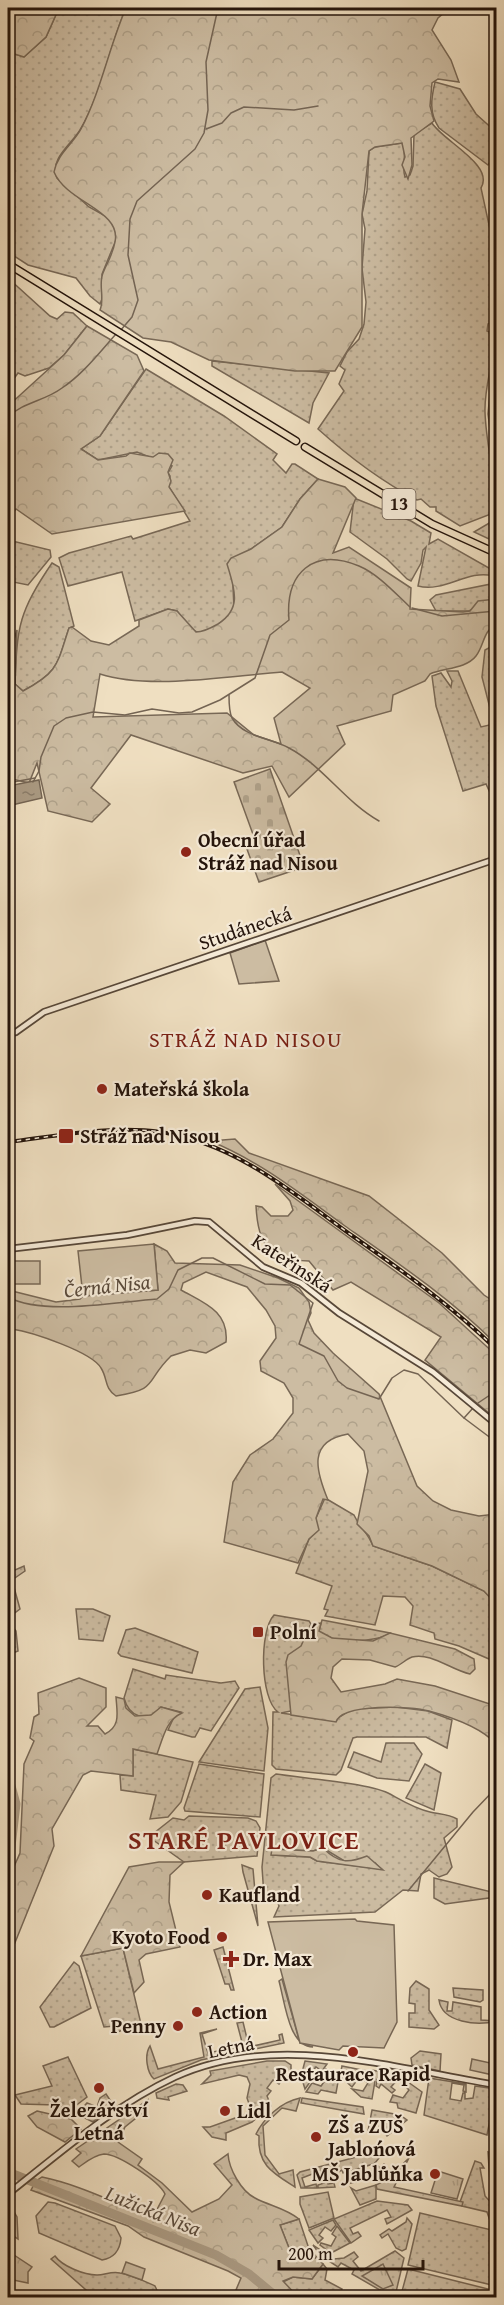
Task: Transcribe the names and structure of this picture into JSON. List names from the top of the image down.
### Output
{
  "streets": {
    "main road": ["13"],
    "street": ["Studánecká", "Kateřinská", "Letná"]
  },
  "districts": ["STRÁŽ NAD NISOU", "STARÉ PAVLOVICE"],
  "water": ["Černá Nisa", "Lužická Nisa"],
  "places": {
    "other": [
      "Obecní úřad Stráž nad Nisou",
      "Mateřská škola",
      "Kaufland",
      "Kyoto Food",
      "Action",
      "Penny",
      "Restaurace Rapid",
      "Železářství Letná",
      "Lidl",
      "ZŠ a ZUŠ Jablońová",
      "MŠ Jablůňka"
    ],
    "transit": ["Stráž nad Nisou", "Polní"],
    "health": ["Dr. Max"]
  },
  "scale_bar": "200 m"
}
